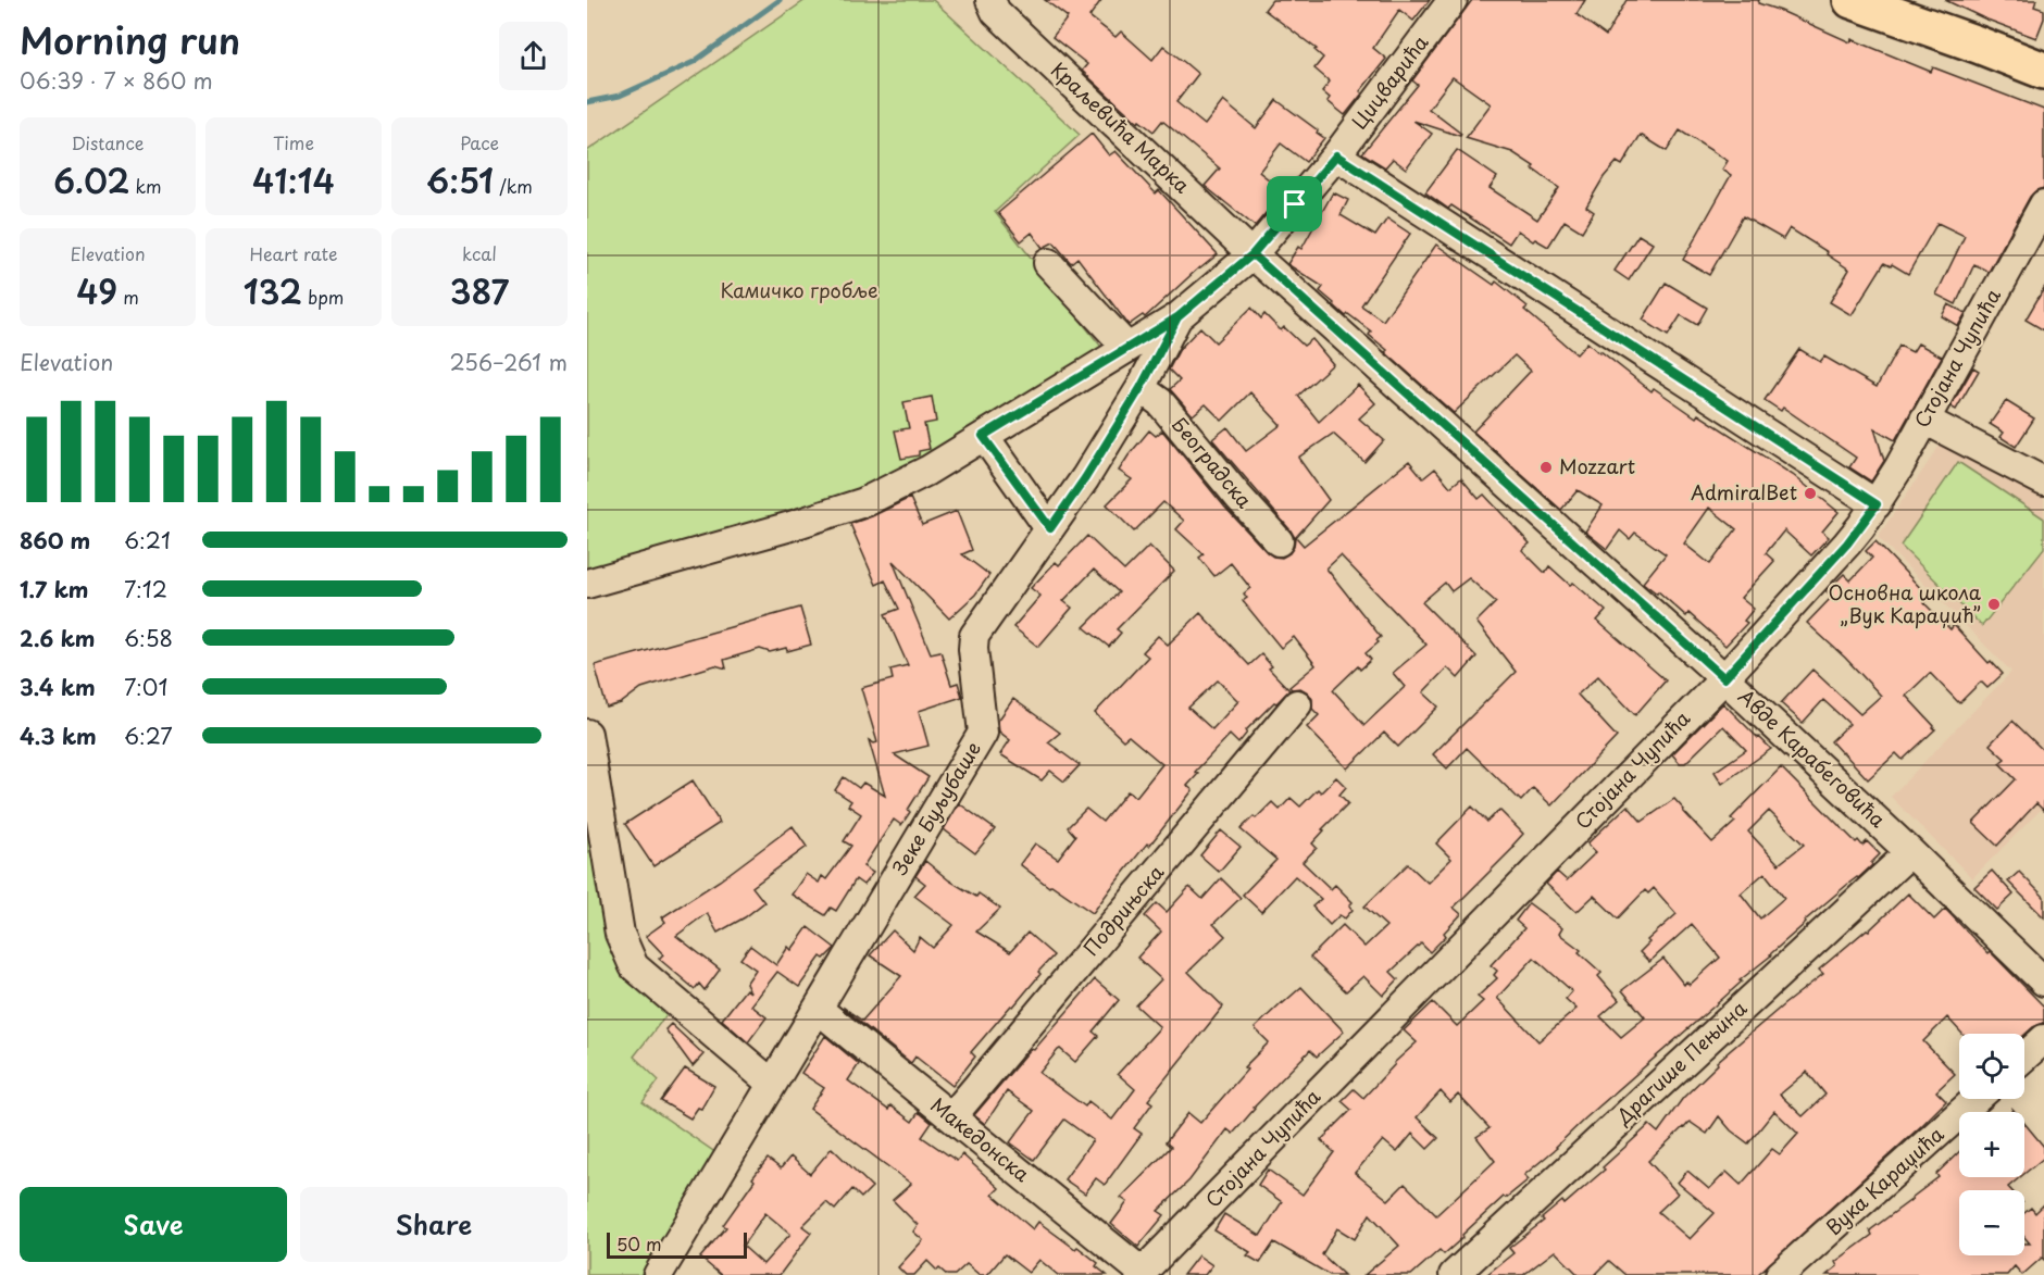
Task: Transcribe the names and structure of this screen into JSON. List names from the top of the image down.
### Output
{
  "streets": {
    "street": [
      "Цицварића",
      "Краљевића Марка",
      "Стојана Чупића",
      "Београдска",
      "Авде Карабеговића",
      "Зеке Буљубаше",
      "Подрињска",
      "Драгише Пењина",
      "Македонска",
      "Вука Караџића"
    ]
  },
  "crossings": [
    ["Цицварића", "Краљевића Марка"],
    ["Цицварића", "Авде Карабеговића"],
    ["Цицварића", "Зеке Буљубаше"],
    ["Краљевића Марка", "Авде Карабеговића"],
    ["Краљевића Марка", "Зеке Буљубаше"],
    ["Стојана Чупића", "Авде Карабеговића"],
    ["Стојана Чупића", "Македонска"],
    ["Београдска", "Зеке Буљубаше"],
    ["Авде Карабеговића", "Зеке Буљубаше"],
    ["Авде Карабеговића", "Драгише Пењина"],
    ["Зеке Буљубаше", "Македонска"],
    ["Подрињска", "Македонска"]
  ],
  "parks": ["Камичко гробље"],
  "places": ["Mozzart", "AdmiralBet", "Основна школа „Вук Караџић”"],
  "scale_bar": "50 m",
  "page": {
    "heading": ["Morning run", "06:39 · 7 × 860 m"],
    "stats": [
      ["Distance", "6.02 km"],
      ["Time", "41:14"],
      ["Pace", "6:51 /km"],
      ["Elevation", "49 m"],
      ["Heart rate", "132 bpm"],
      ["kcal", "387"]
    ],
    "chart": ["Elevation", "256–261 m"],
    "list": [
      {
        "name": "860 m",
        "note": "6:21"
      },
      {
        "name": "1.7 km",
        "note": "7:12"
      },
      {
        "name": "2.6 km",
        "note": "6:58"
      },
      {
        "name": "3.4 km",
        "note": "7:01"
      },
      {
        "name": "4.3 km",
        "note": "6:27"
      }
    ],
    "map_buttons": ["+", "−"],
    "buttons": ["Save", "Share"],
    "scale": "50 m"
  }
}
